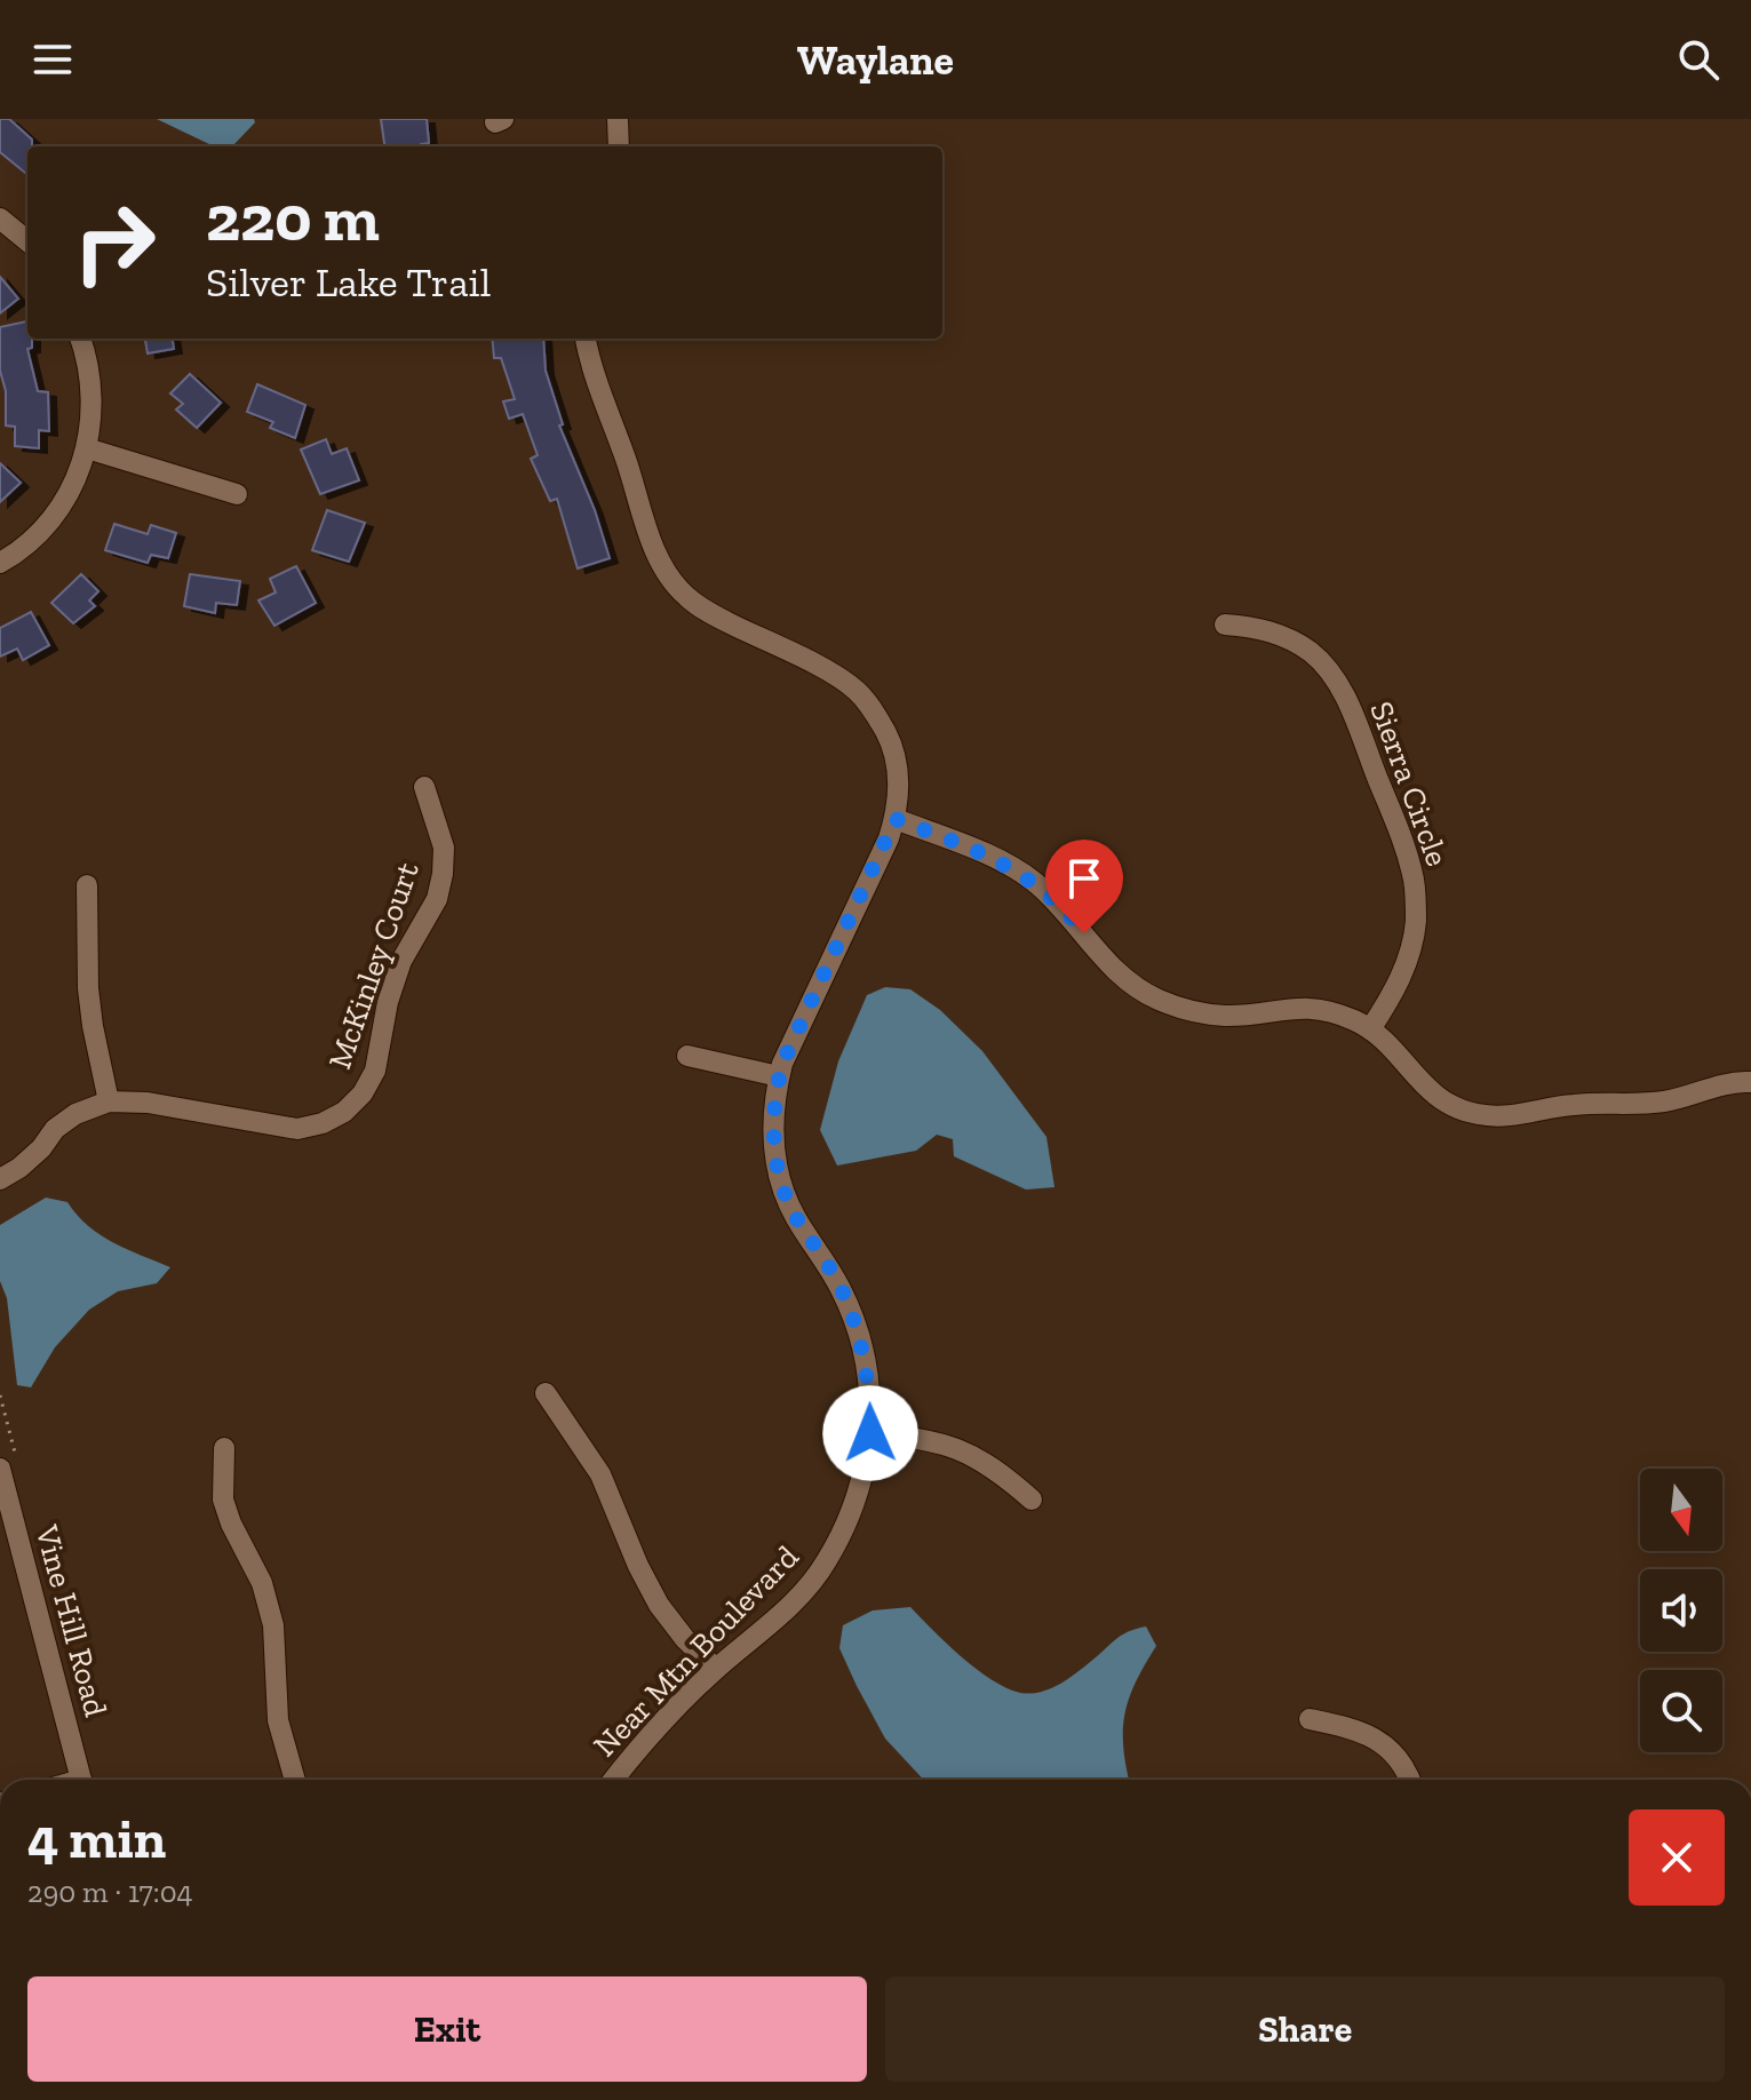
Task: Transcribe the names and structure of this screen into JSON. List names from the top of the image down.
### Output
{
  "streets": {
    "street": [
      "Sierra Circle",
      "McKinley Court",
      "Vine Hill Road",
      "Near Mtn Boulevard"
    ]
  },
  "north": "bottom",
  "page": {
    "header": "Waylane",
    "turn": ["220 m", "Silver Lake Trail"],
    "heading": ["4 min", "290 m · 17:04"],
    "buttons": ["Exit", "Share"]
  }
}
